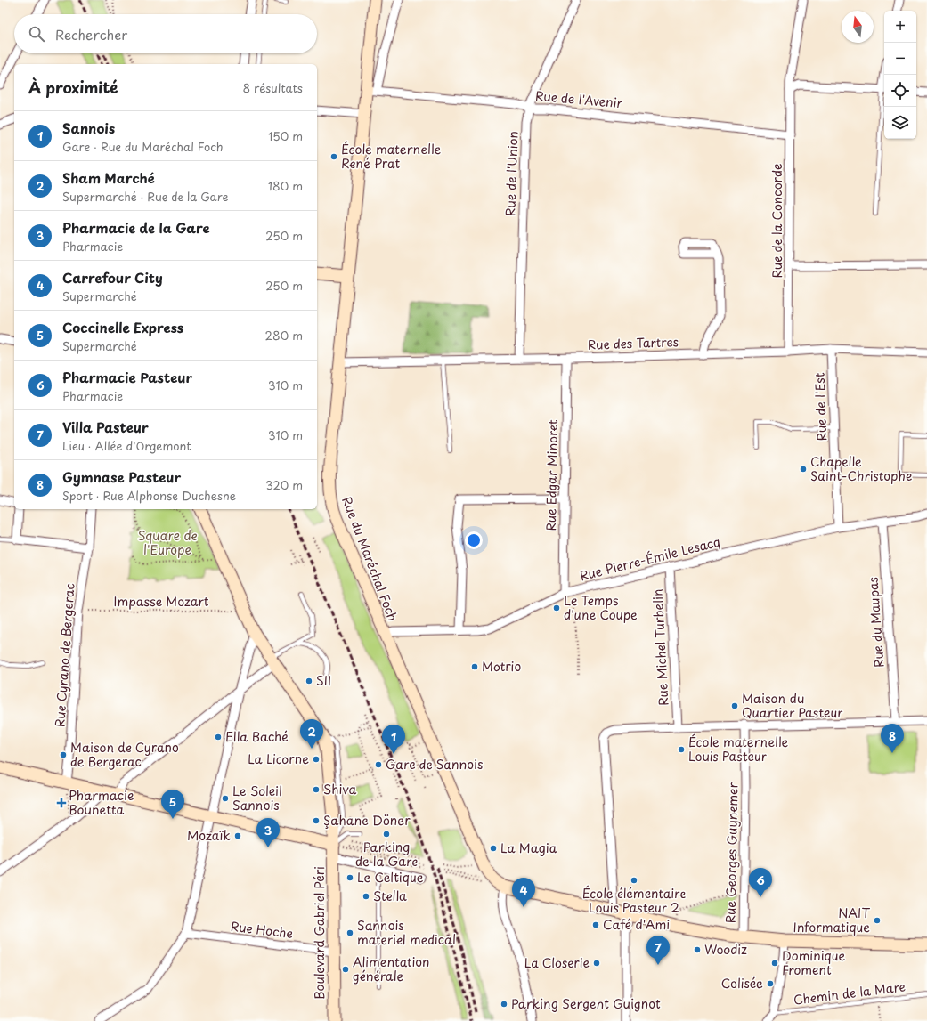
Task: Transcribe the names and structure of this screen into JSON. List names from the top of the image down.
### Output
{
  "streets": {
    "main road": ["Rue du Maréchal Foch", "Boulevard Gabriel Péri"],
    "street": [
      "Rue de l'Avenir",
      "Rue de l'Union",
      "Rue de la Concorde",
      "Rue des Tartres",
      "Rue de l'Est",
      "Rue Edgar Minoret",
      "Rue Pierre-Émile Lesacq",
      "Rue du Maupas",
      "Rue Michel Turbelin",
      "Rue Cyrano de Bergerac",
      "Rue Georges Guynemer",
      "Rue Hoche"
    ],
    "lane": ["Chemin de la Mare"],
    "path": ["Impasse Mozart"]
  },
  "crossings": [
    ["Rue de l'Avenir", "Rue de l'Union"],
    ["Rue de l'Avenir", "Rue de la Concorde"],
    ["Rue de l'Avenir", "Rue du Maréchal Foch"],
    ["Rue de l'Union", "Rue des Tartres"],
    ["Rue de la Concorde", "Rue des Tartres"],
    ["Rue des Tartres", "Rue de l'Est"],
    ["Rue des Tartres", "Rue Edgar Minoret"],
    ["Rue des Tartres", "Rue du Maréchal Foch"],
    ["Rue de l'Est", "Rue Pierre-Émile Lesacq"],
    ["Rue Edgar Minoret", "Rue Pierre-Émile Lesacq"],
    ["Rue du Maréchal Foch", "Rue Pierre-Émile Lesacq"],
    ["Rue Pierre-Émile Lesacq", "Rue du Maupas"],
    ["Rue Pierre-Émile Lesacq", "Rue Michel Turbelin"],
    ["Impasse Mozart", "Rue Cyrano de Bergerac"],
    ["Rue Hoche", "Boulevard Gabriel Péri"]
  ],
  "parks": ["Square de l'Europe"],
  "places": {
    "other": [
      "École maternelle René Prat",
      "Chapelle Saint-Christophe",
      "Le Temps d'une Coupe",
      "Motrio",
      "SII",
      "Maison du Quartier Pasteur",
      "Ella Baché",
      "École maternelle Louis Pasteur",
      "Maison de Cyrano de Bergerac",
      "La Licorne",
      "Gare de Sannois",
      "Shiva",
      "Le Soleil Sannois",
      "Şahane Döner",
      "Parking de la Gare",
      "Mozaïk",
      "La Magia",
      "Le Celtique",
      "École élémentaire Louis Pasteur 2",
      "Stella",
      "NAIT Informatique",
      "Café d'Ami",
      "Sannois materiel medical",
      "Woodiz",
      "La Closerie",
      "Dominique Froment",
      "Alimentation générale",
      "Colisée",
      "Parking Sergent Guignot"
    ],
    "health": ["Pharmacie Bounetta"]
  },
  "north": "top",
  "page": {
    "map_buttons": ["+", "−"],
    "search": "Rechercher",
    "heading": ["À proximité", "8 résultats"],
    "list": [
      {
        "mark": "1",
        "name": "Sannois",
        "note": "Gare · Rue du Maréchal Foch",
        "value": "150 m"
      },
      {
        "mark": "2",
        "name": "Sham Marché",
        "note": "Supermarché · Rue de la Gare",
        "value": "180 m"
      },
      {
        "mark": "3",
        "name": "Pharmacie de la Gare",
        "note": "Pharmacie",
        "value": "250 m"
      },
      {
        "mark": "4",
        "name": "Carrefour City",
        "note": "Supermarché",
        "value": "250 m"
      },
      {
        "mark": "5",
        "name": "Coccinelle Express",
        "note": "Supermarché",
        "value": "280 m"
      },
      {
        "mark": "6",
        "name": "Pharmacie Pasteur",
        "note": "Pharmacie",
        "value": "310 m"
      },
      {
        "mark": "7",
        "name": "Villa Pasteur",
        "note": "Lieu · Allée d'Orgemont",
        "value": "310 m"
      },
      {
        "mark": "8",
        "name": "Gymnase Pasteur",
        "note": "Sport · Rue Alphonse Duchesne",
        "value": "320 m"
      }
    ],
    "pins": [
      "2",
      "8",
      "1",
      "5",
      "3",
      "6",
      "4",
      "7"
    ]
  }
}
